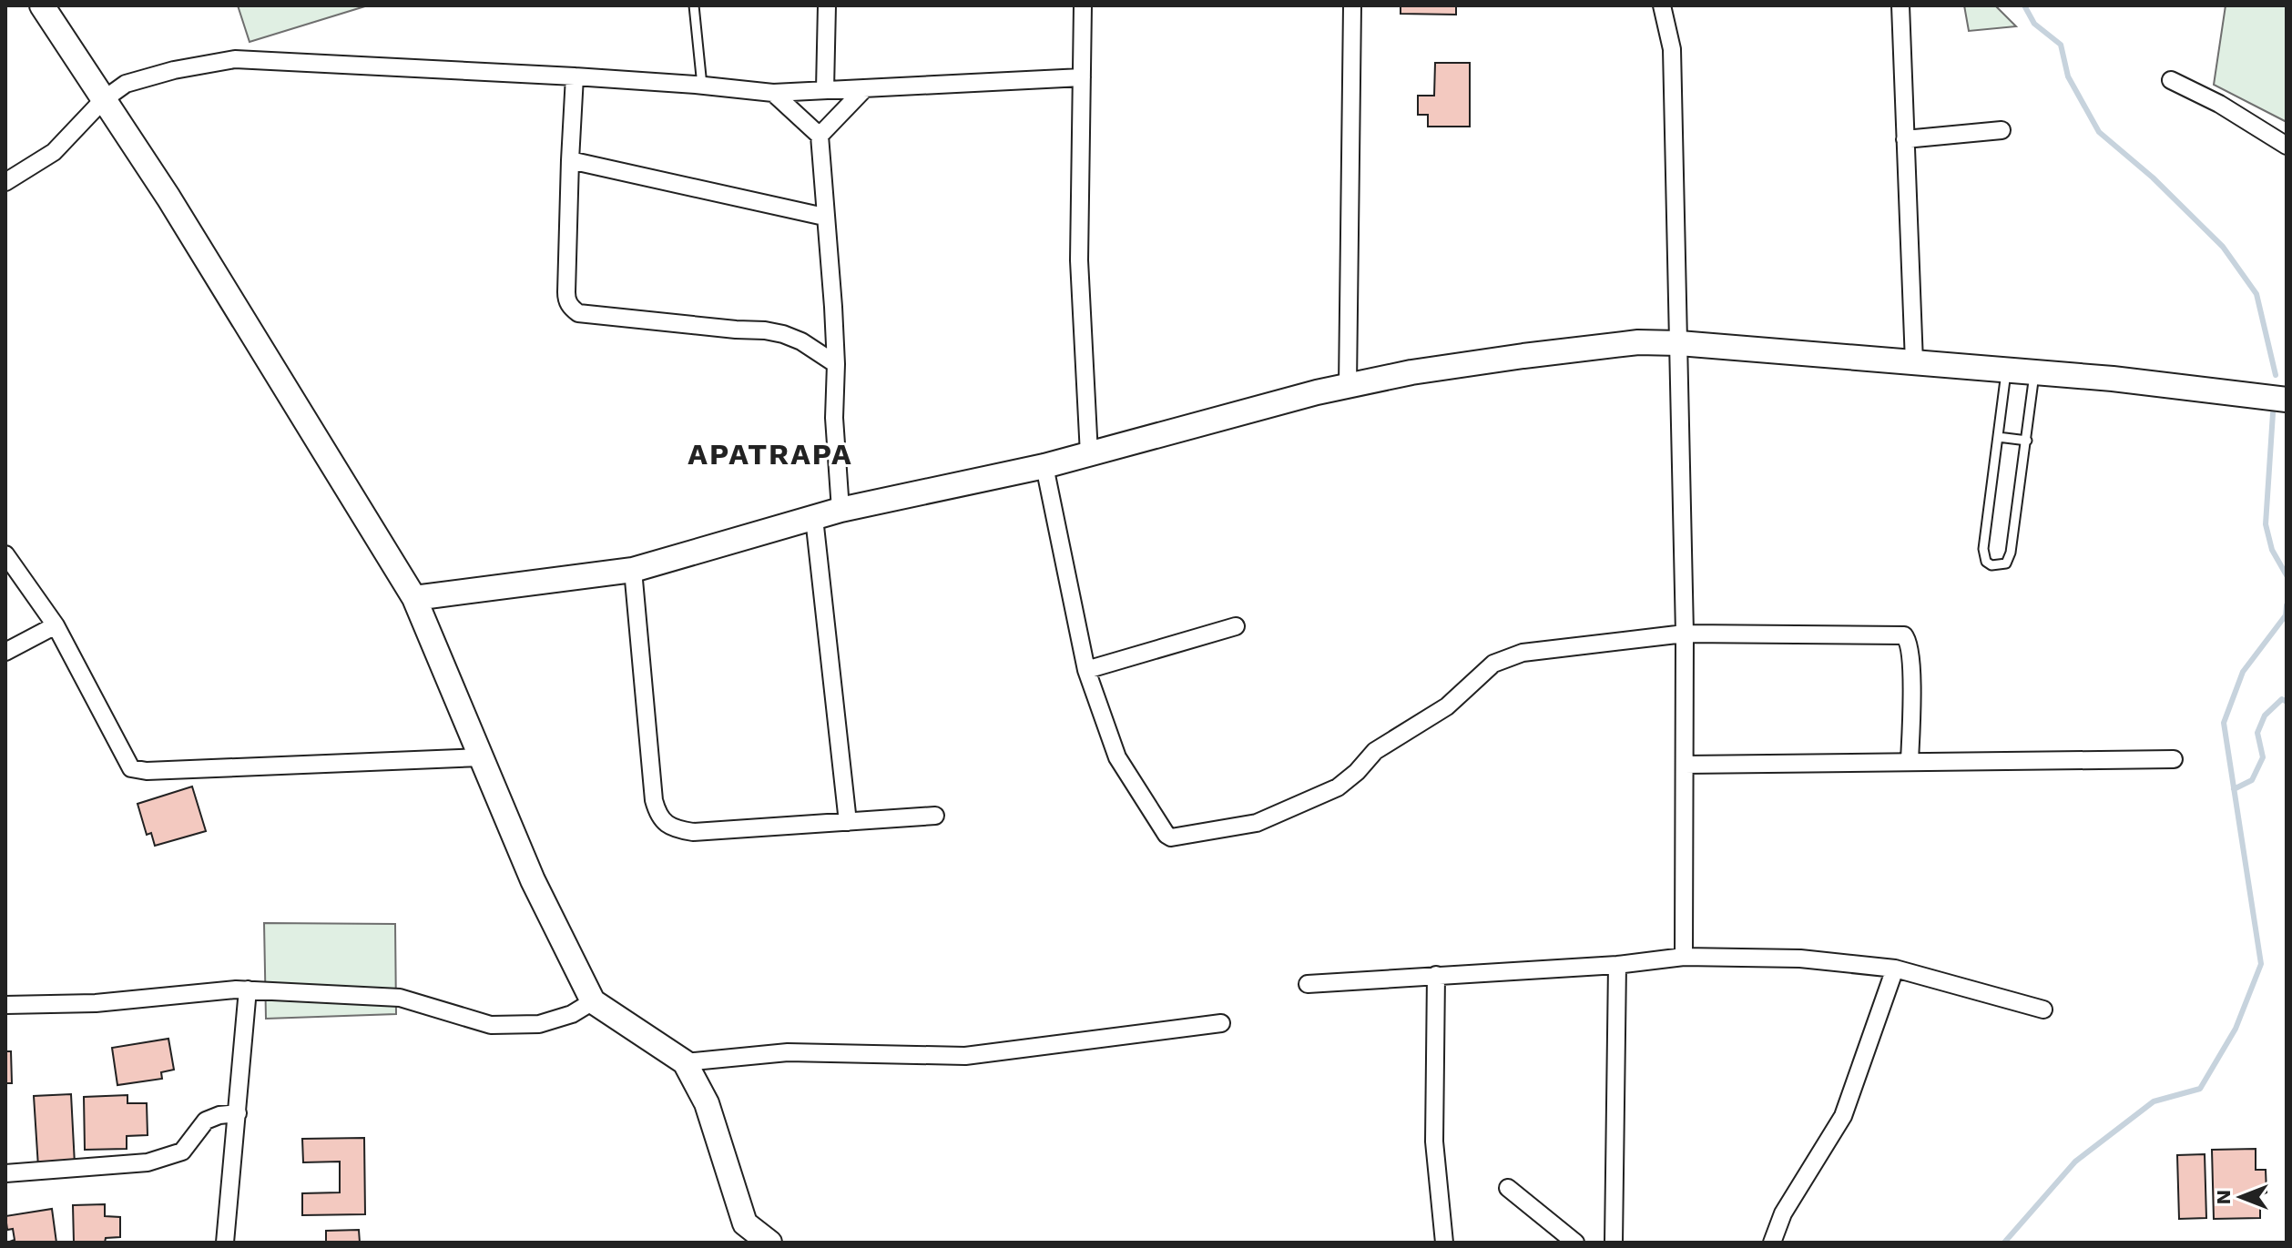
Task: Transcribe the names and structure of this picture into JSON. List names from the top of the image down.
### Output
{
  "districts": ["APATRAPA"],
  "north": "left"
}
